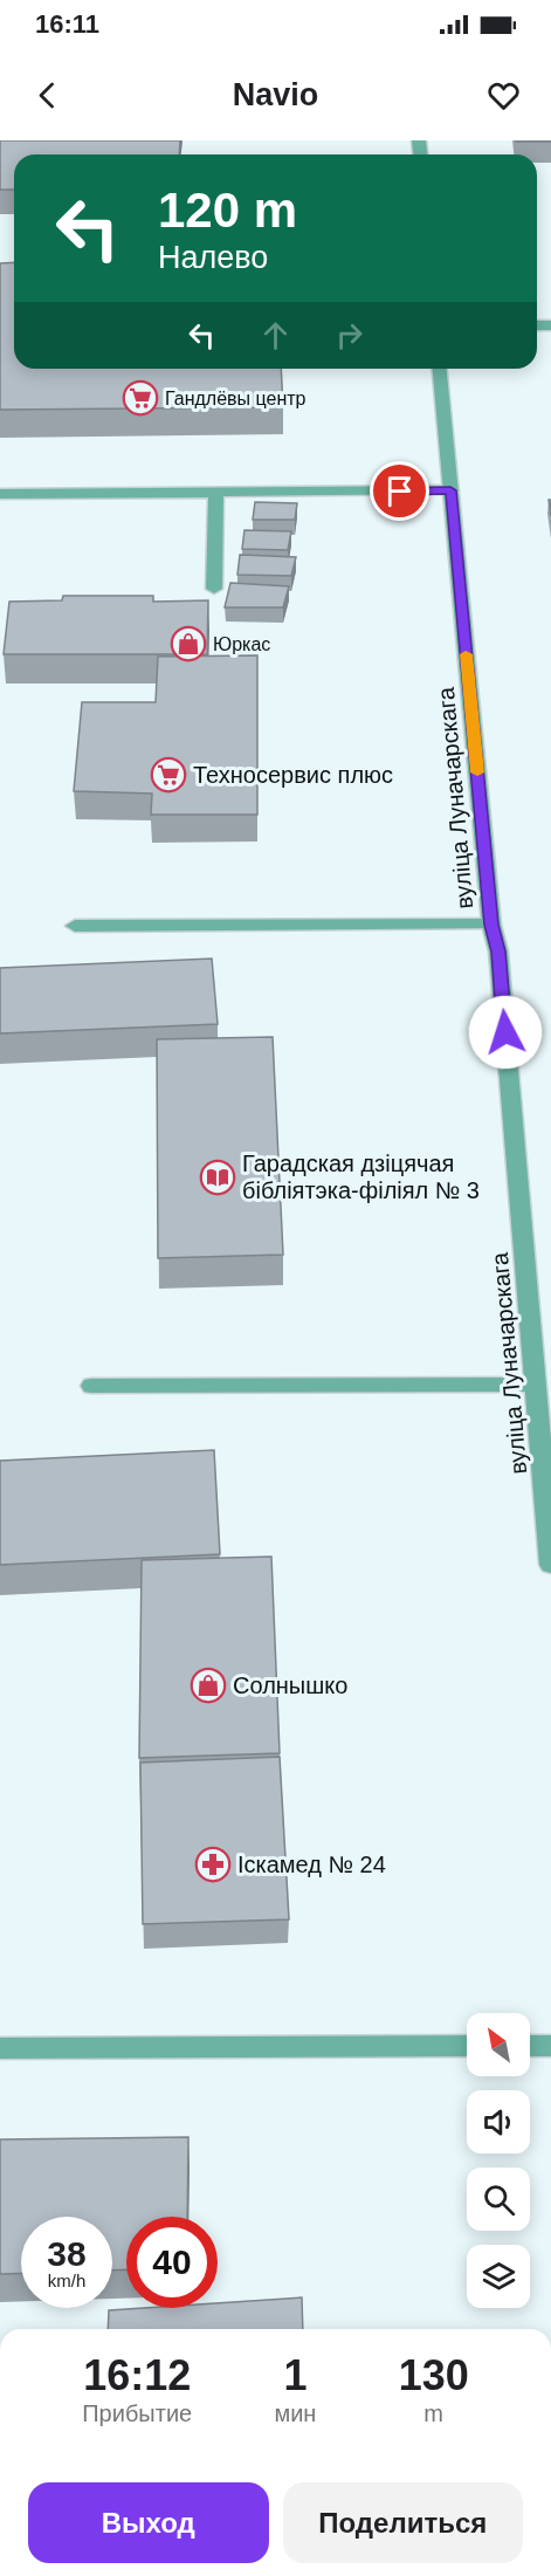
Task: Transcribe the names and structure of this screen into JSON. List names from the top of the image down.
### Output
{
  "streets": {
    "street": ["вуліца Луначарскага"]
  },
  "places": {
    "supermarket": ["Гандлёвы центр", "Техносервис плюс"],
    "shop": ["Юркас", "Солнышко"],
    "library": ["Гарадская дзіцячая бібліятэка-філіял № 3"],
    "pharmacy": ["Іскамед № 24"]
  },
  "north": "top left",
  "page": {
    "status": "16:11",
    "header": "Navio",
    "turn": ["120 m", "Налево"],
    "speed": "38 km/h",
    "limit": "40",
    "eta": [
      "16:12",
      "Прибытие",
      "1",
      "мин",
      "130",
      "m"
    ],
    "buttons": ["Выход", "Поделиться"]
  }
}
